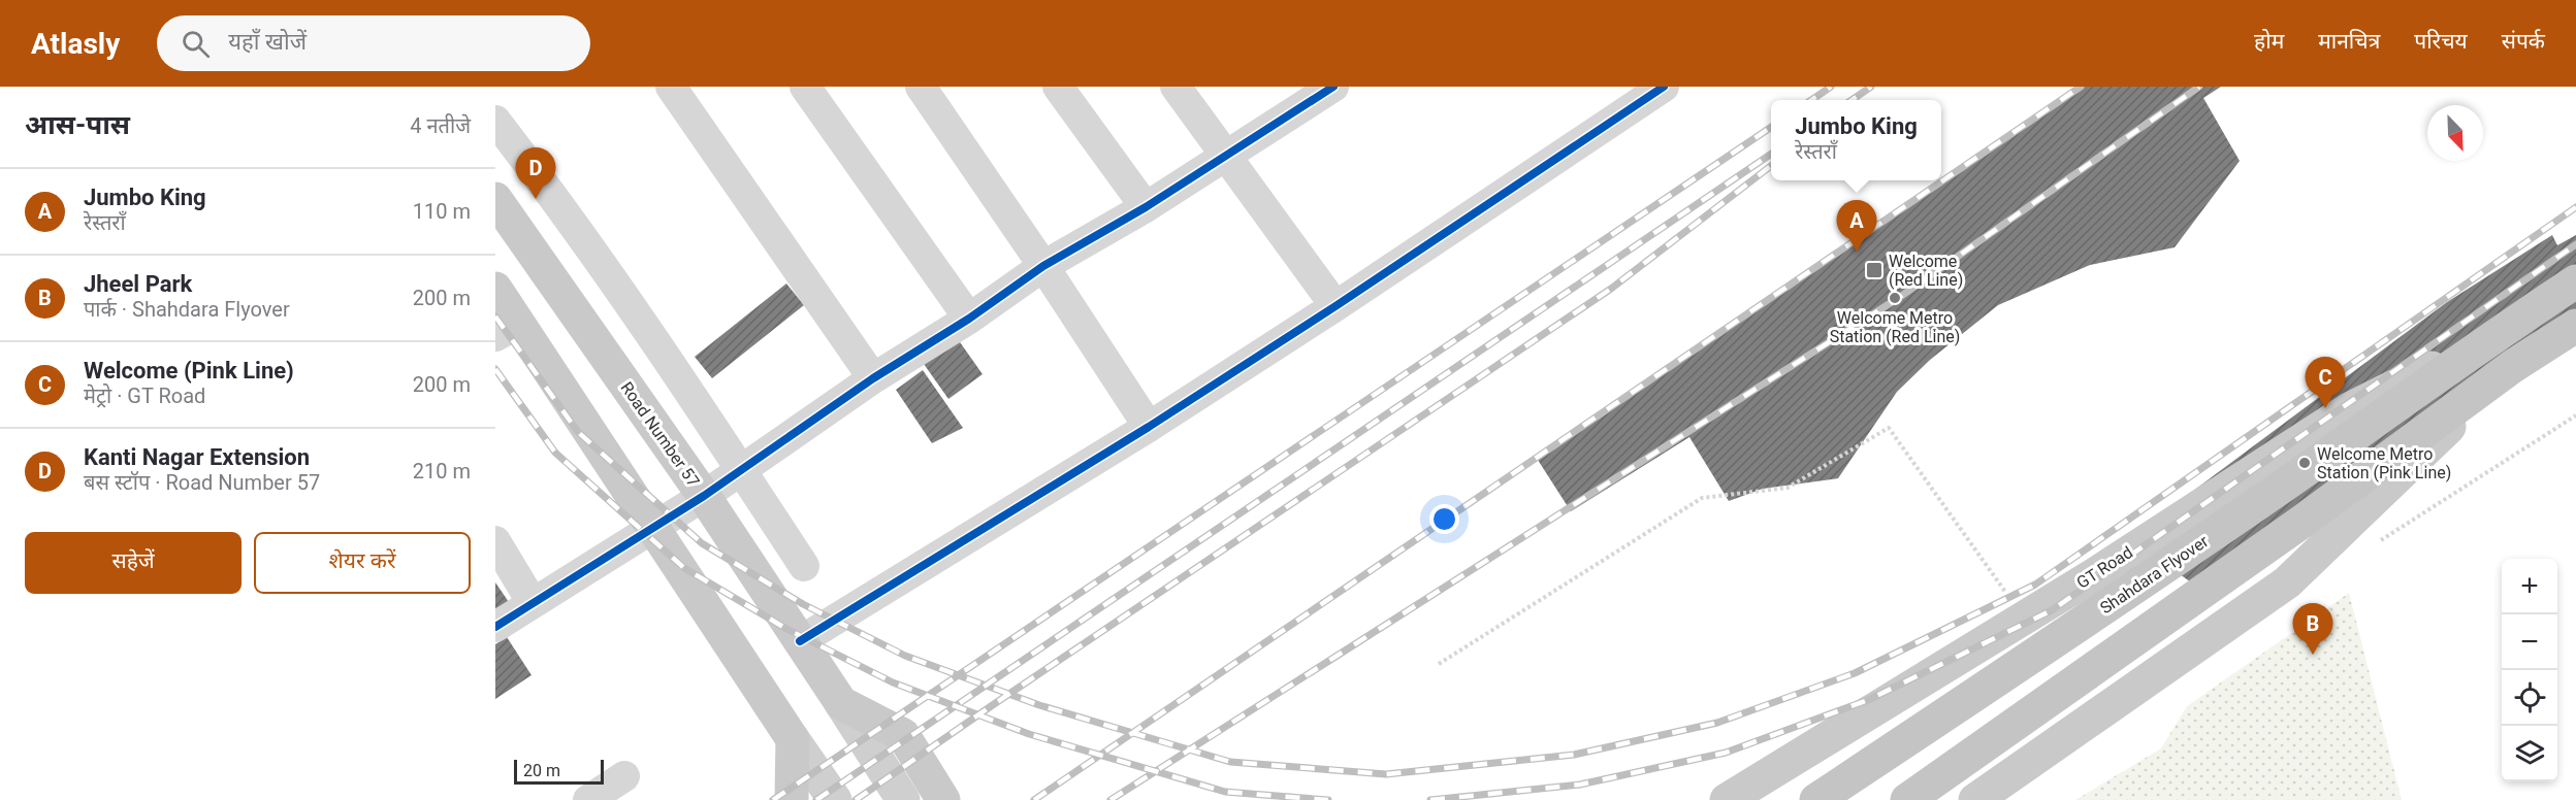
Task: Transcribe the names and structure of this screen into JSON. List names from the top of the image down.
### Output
{
  "streets": {
    "highway": ["Shahdara Flyover"],
    "main road": ["Road Number 57", "GT Road"]
  },
  "crossings": [
    ["GT Road", "Shahdara Flyover"]
  ],
  "places": {
    "transit": ["Welcome (Red Line)"],
    "other": ["Welcome Metro Station (Red Line)", "Welcome Metro Station (Pink Line)"]
  },
  "scale_bar": "20 m",
  "north": "bottom right",
  "page": {
    "header": "Atlasly",
    "search": "यहाँ खोजें",
    "nav": [
      "होम",
      "मानचित्र",
      "परिचय",
      "संपर्क"
    ],
    "heading": ["आस-पास", "4 नतीजे"],
    "popup": ["Jumbo King", "रेस्तराँ"],
    "pins": [
      "D",
      "A",
      "C",
      "B"
    ],
    "list": [
      {
        "mark": "A",
        "name": "Jumbo King",
        "note": "रेस्तराँ",
        "value": "110 m"
      },
      {
        "mark": "B",
        "name": "Jheel Park",
        "note": "पार्क · Shahdara Flyover",
        "value": "200 m"
      },
      {
        "mark": "C",
        "name": "Welcome (Pink Line)",
        "note": "मेट्रो · GT Road",
        "value": "200 m"
      },
      {
        "mark": "D",
        "name": "Kanti Nagar Extension",
        "note": "बस स्टॉप · Road Number 57",
        "value": "210 m"
      }
    ],
    "buttons": ["सहेजें", "शेयर करें"],
    "map_buttons": ["+", "−"],
    "scale": "20 m"
  }
}
